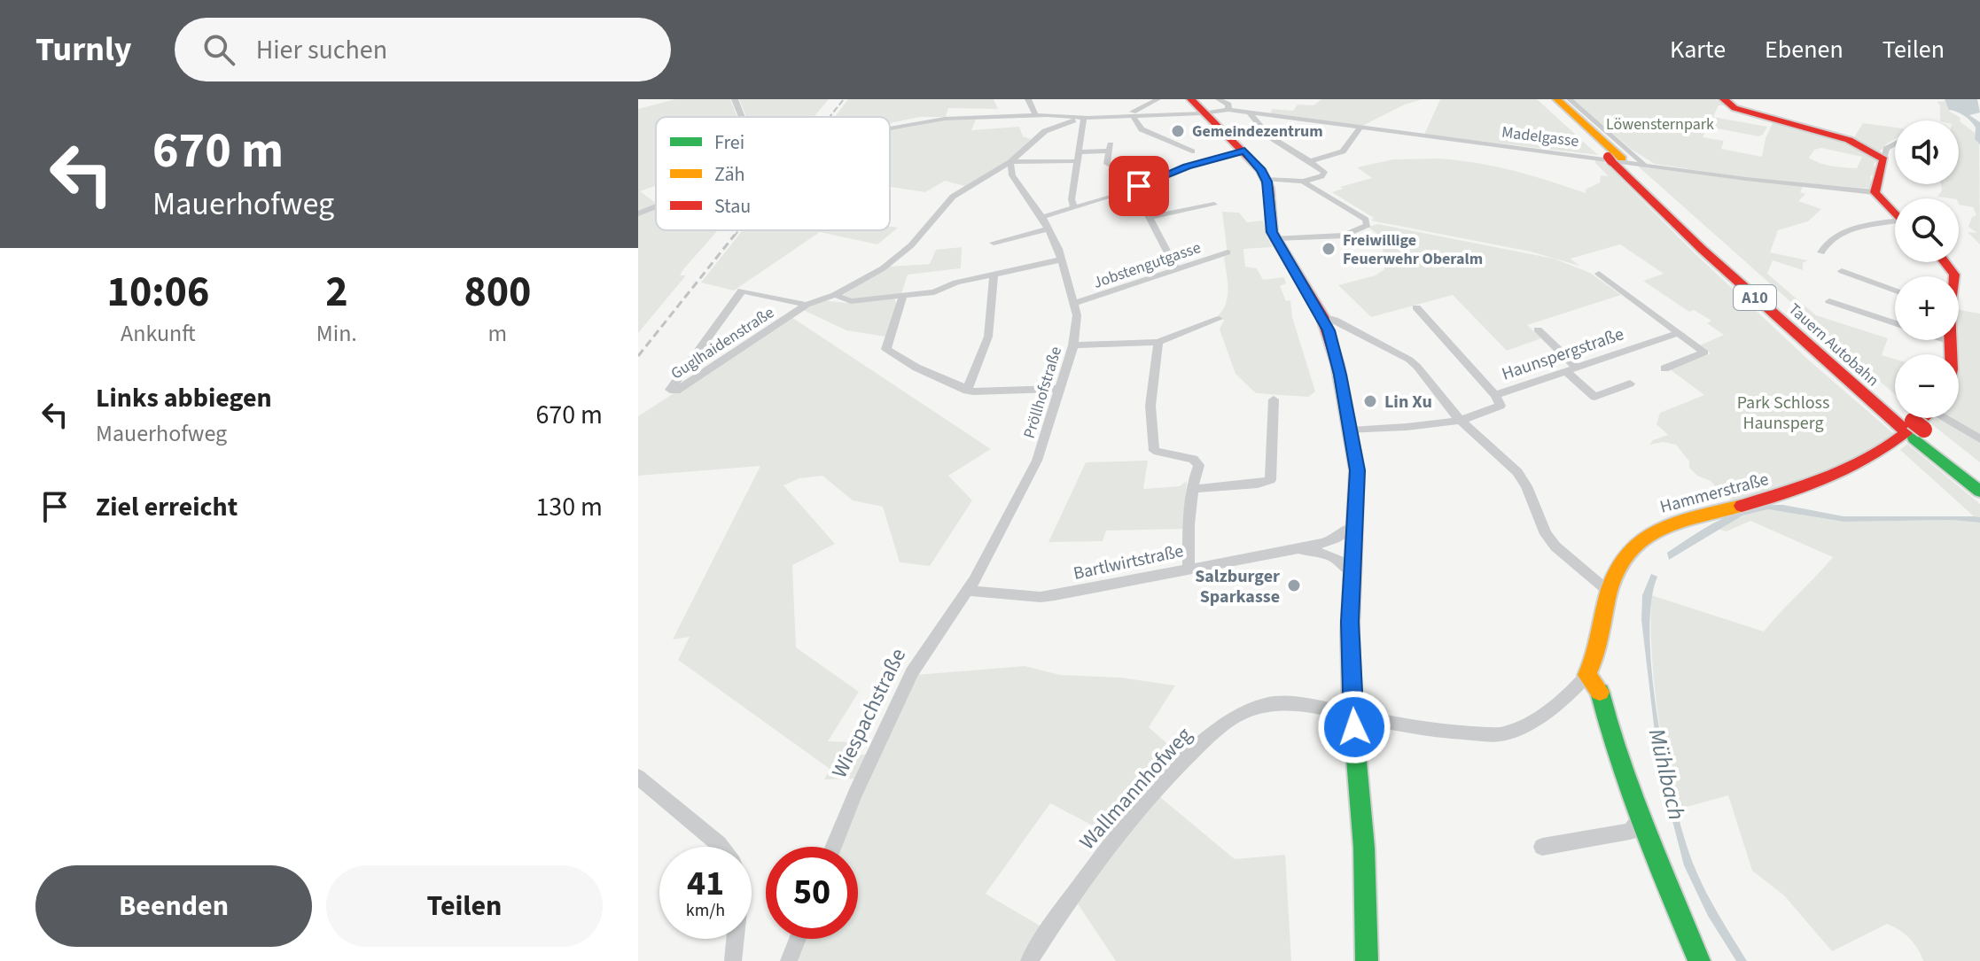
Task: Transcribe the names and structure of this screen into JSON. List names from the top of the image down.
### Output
{
  "streets": {
    "main road": ["A10", "Tauern Autobahn", "Hammerstraße"],
    "street": [
      "Madelgasse",
      "Jobstengutgasse",
      "Guglhaidenstraße",
      "Haunspergstraße",
      "Pröllhofstraße",
      "Bartlwirtstraße",
      "Wiespachstraße",
      "Wallmannhofweg"
    ]
  },
  "crossings": [
    ["Jobstengutgasse", "Pröllhofstraße"],
    ["Guglhaidenstraße", "Pröllhofstraße"],
    ["Pröllhofstraße", "Bartlwirtstraße"],
    ["Pröllhofstraße", "Wiespachstraße"],
    ["Hammerstraße", "Wallmannhofweg"],
    ["Bartlwirtstraße", "Wiespachstraße"]
  ],
  "water": ["Mühlbach"],
  "parks": ["Löwensternpark", "Park Schloss Haunsperg"],
  "places": [
    "Gemeindezentrum",
    "Freiwillige Feuerwehr Oberalm",
    "Lin Xu",
    "Salzburger Sparkasse"
  ],
  "legend": ["Frei", "Zäh", "Stau"],
  "page": {
    "header": "Turnly",
    "search": "Hier suchen",
    "nav": ["Karte", "Ebenen", "Teilen"],
    "turn": ["670 m", "Mauerhofweg"],
    "map_buttons": ["+", "−"],
    "eta": [
      "10:06",
      "Ankunft",
      "2",
      "Min.",
      "800",
      "m"
    ],
    "list": [
      {
        "name": "Links abbiegen",
        "note": "Mauerhofweg",
        "value": "670 m"
      },
      {
        "name": "Ziel erreicht",
        "value": "130 m"
      }
    ],
    "speed": "41 km/h",
    "limit": "50",
    "buttons": ["Beenden", "Teilen"]
  }
}
